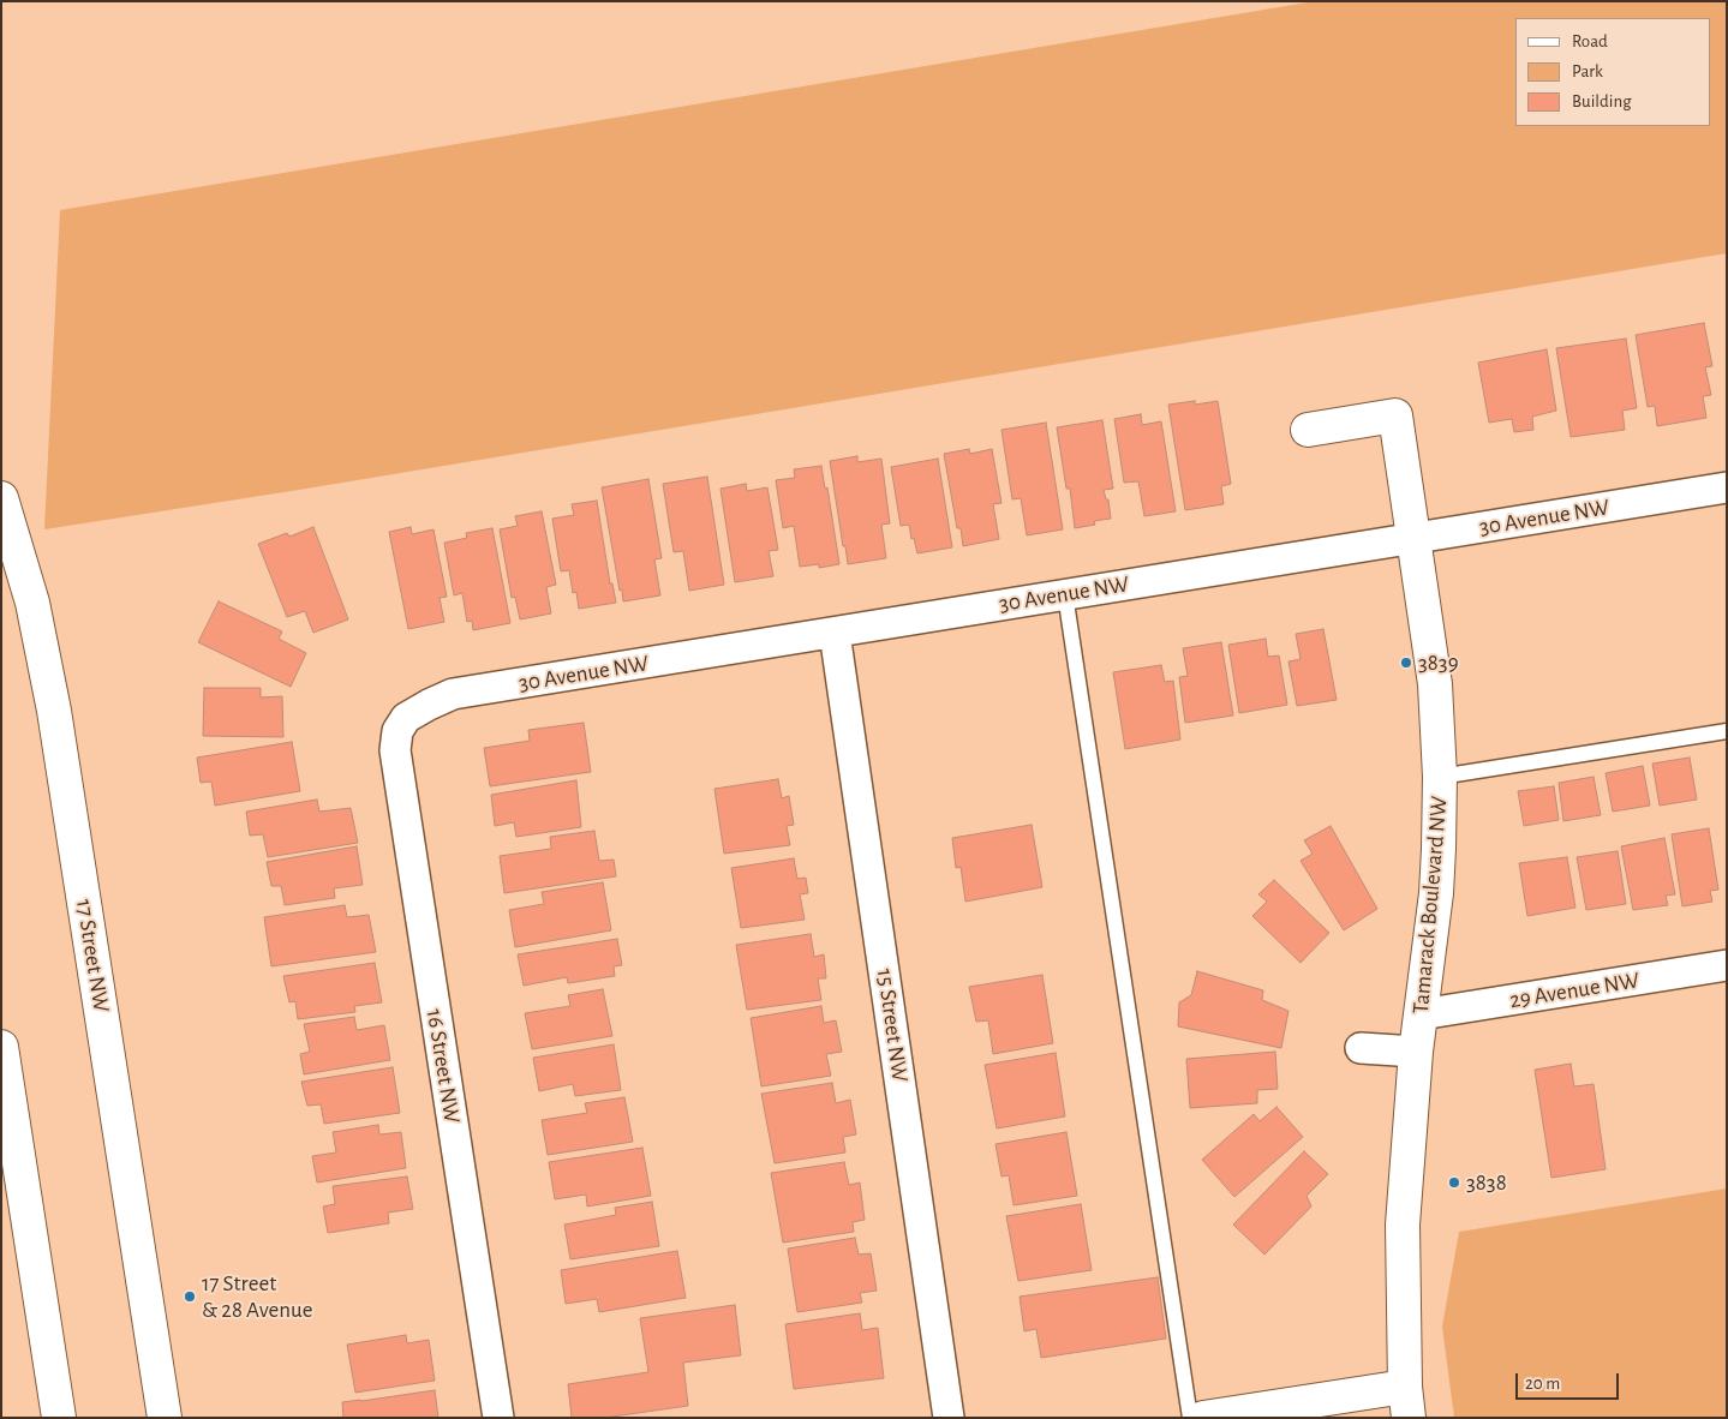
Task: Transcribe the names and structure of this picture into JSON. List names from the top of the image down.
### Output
{
  "streets": {
    "main road": ["Tamarack Boulevard NW", "17 Street NW"],
    "street": [
      "30 Avenue NW",
      "29 Avenue NW",
      "15 Street NW",
      "16 Street NW"
    ]
  },
  "crossings": [
    ["30 Avenue NW", "Tamarack Boulevard NW"],
    ["30 Avenue NW", "15 Street NW"],
    ["30 Avenue NW", "16 Street NW"],
    ["Tamarack Boulevard NW", "29 Avenue NW"]
  ],
  "places": ["3839", "3838", "17 Street & 28 Avenue"],
  "legend": ["Road", "Park", "Building"],
  "scale_bar": "20 m"
}
